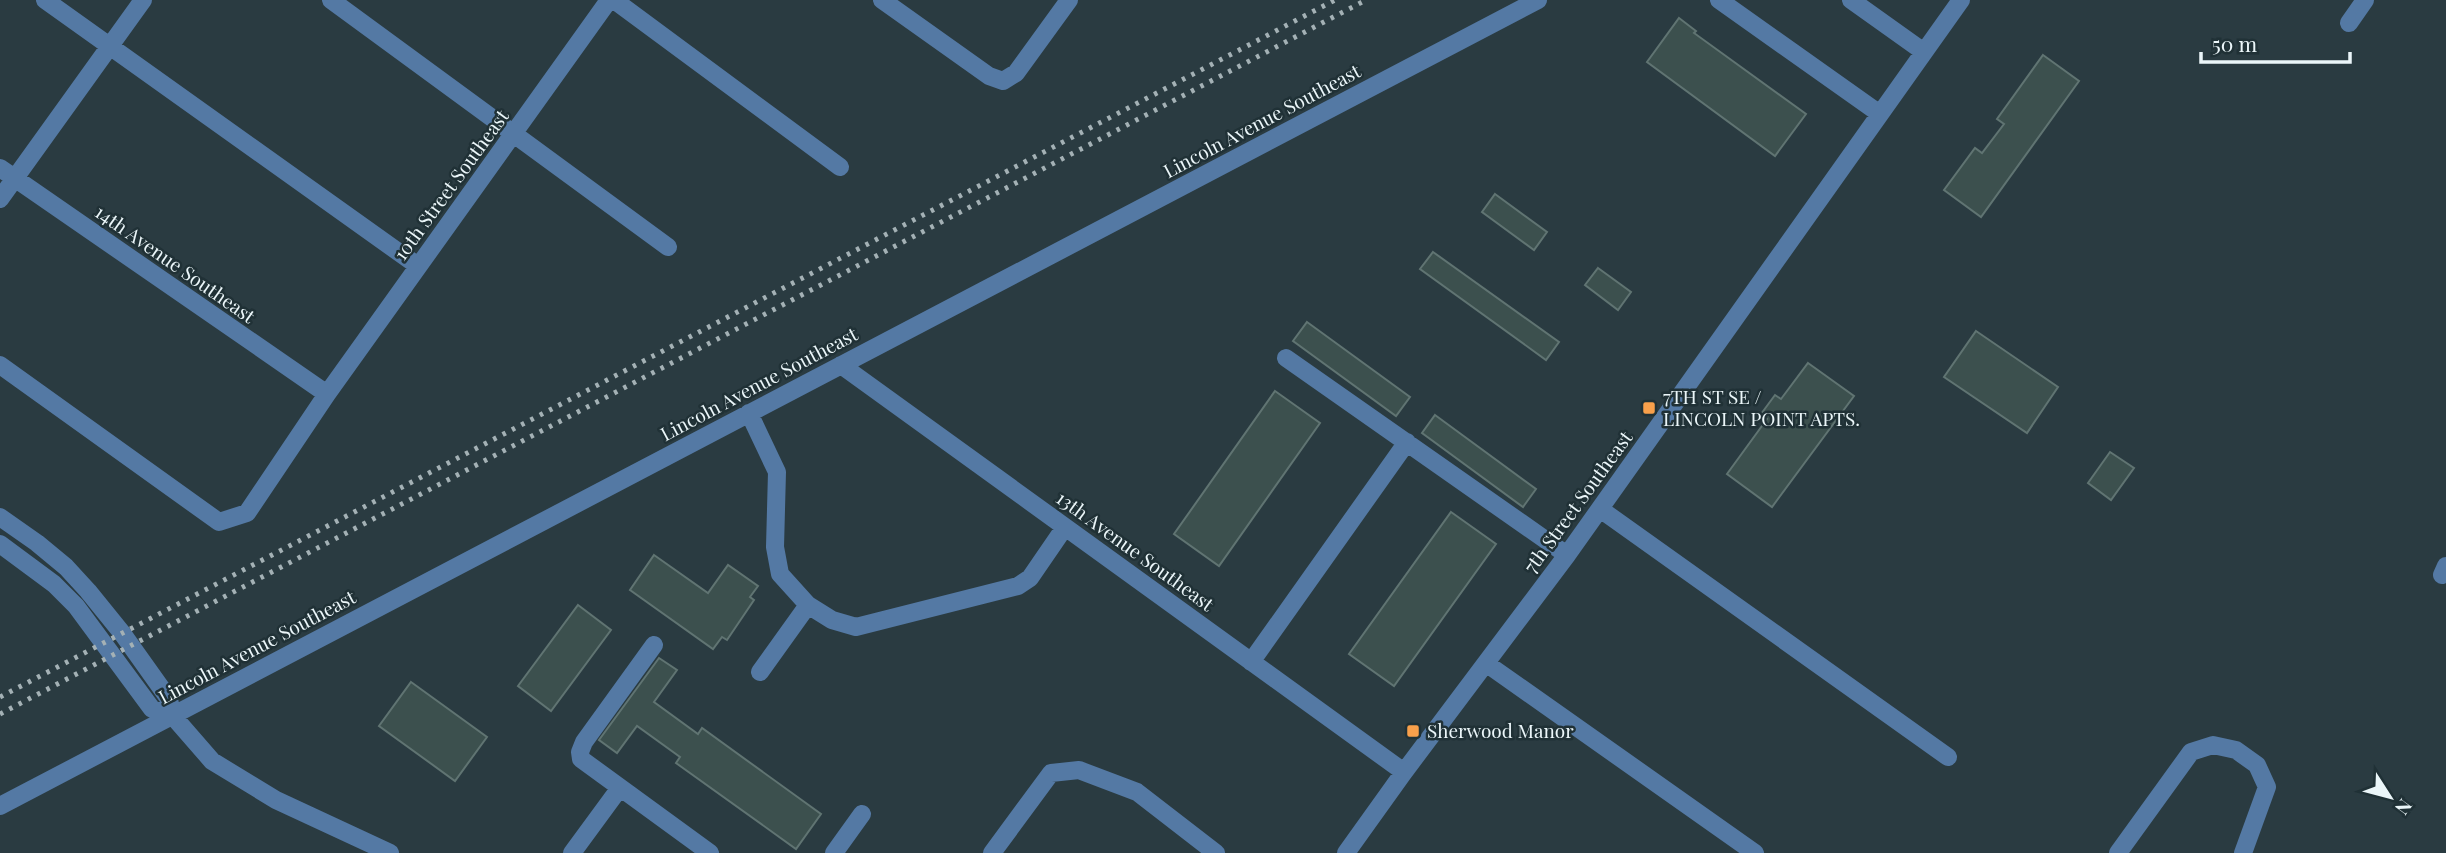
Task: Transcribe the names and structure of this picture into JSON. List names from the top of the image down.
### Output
{
  "streets": {
    "street": [
      "Lincoln Avenue Southeast",
      "10th Street Southeast",
      "14th Avenue Southeast",
      "7th Street Southeast",
      "13th Avenue Southeast"
    ]
  },
  "crossings": [
    ["Lincoln Avenue Southeast", "13th Avenue Southeast"],
    ["10th Street Southeast", "14th Avenue Southeast"],
    ["7th Street Southeast", "13th Avenue Southeast"]
  ],
  "places": {
    "transit": ["7TH ST SE / LINCOLN POINT APTS.", "Sherwood Manor"]
  },
  "scale_bar": "50 m",
  "north": "bottom right"
}
